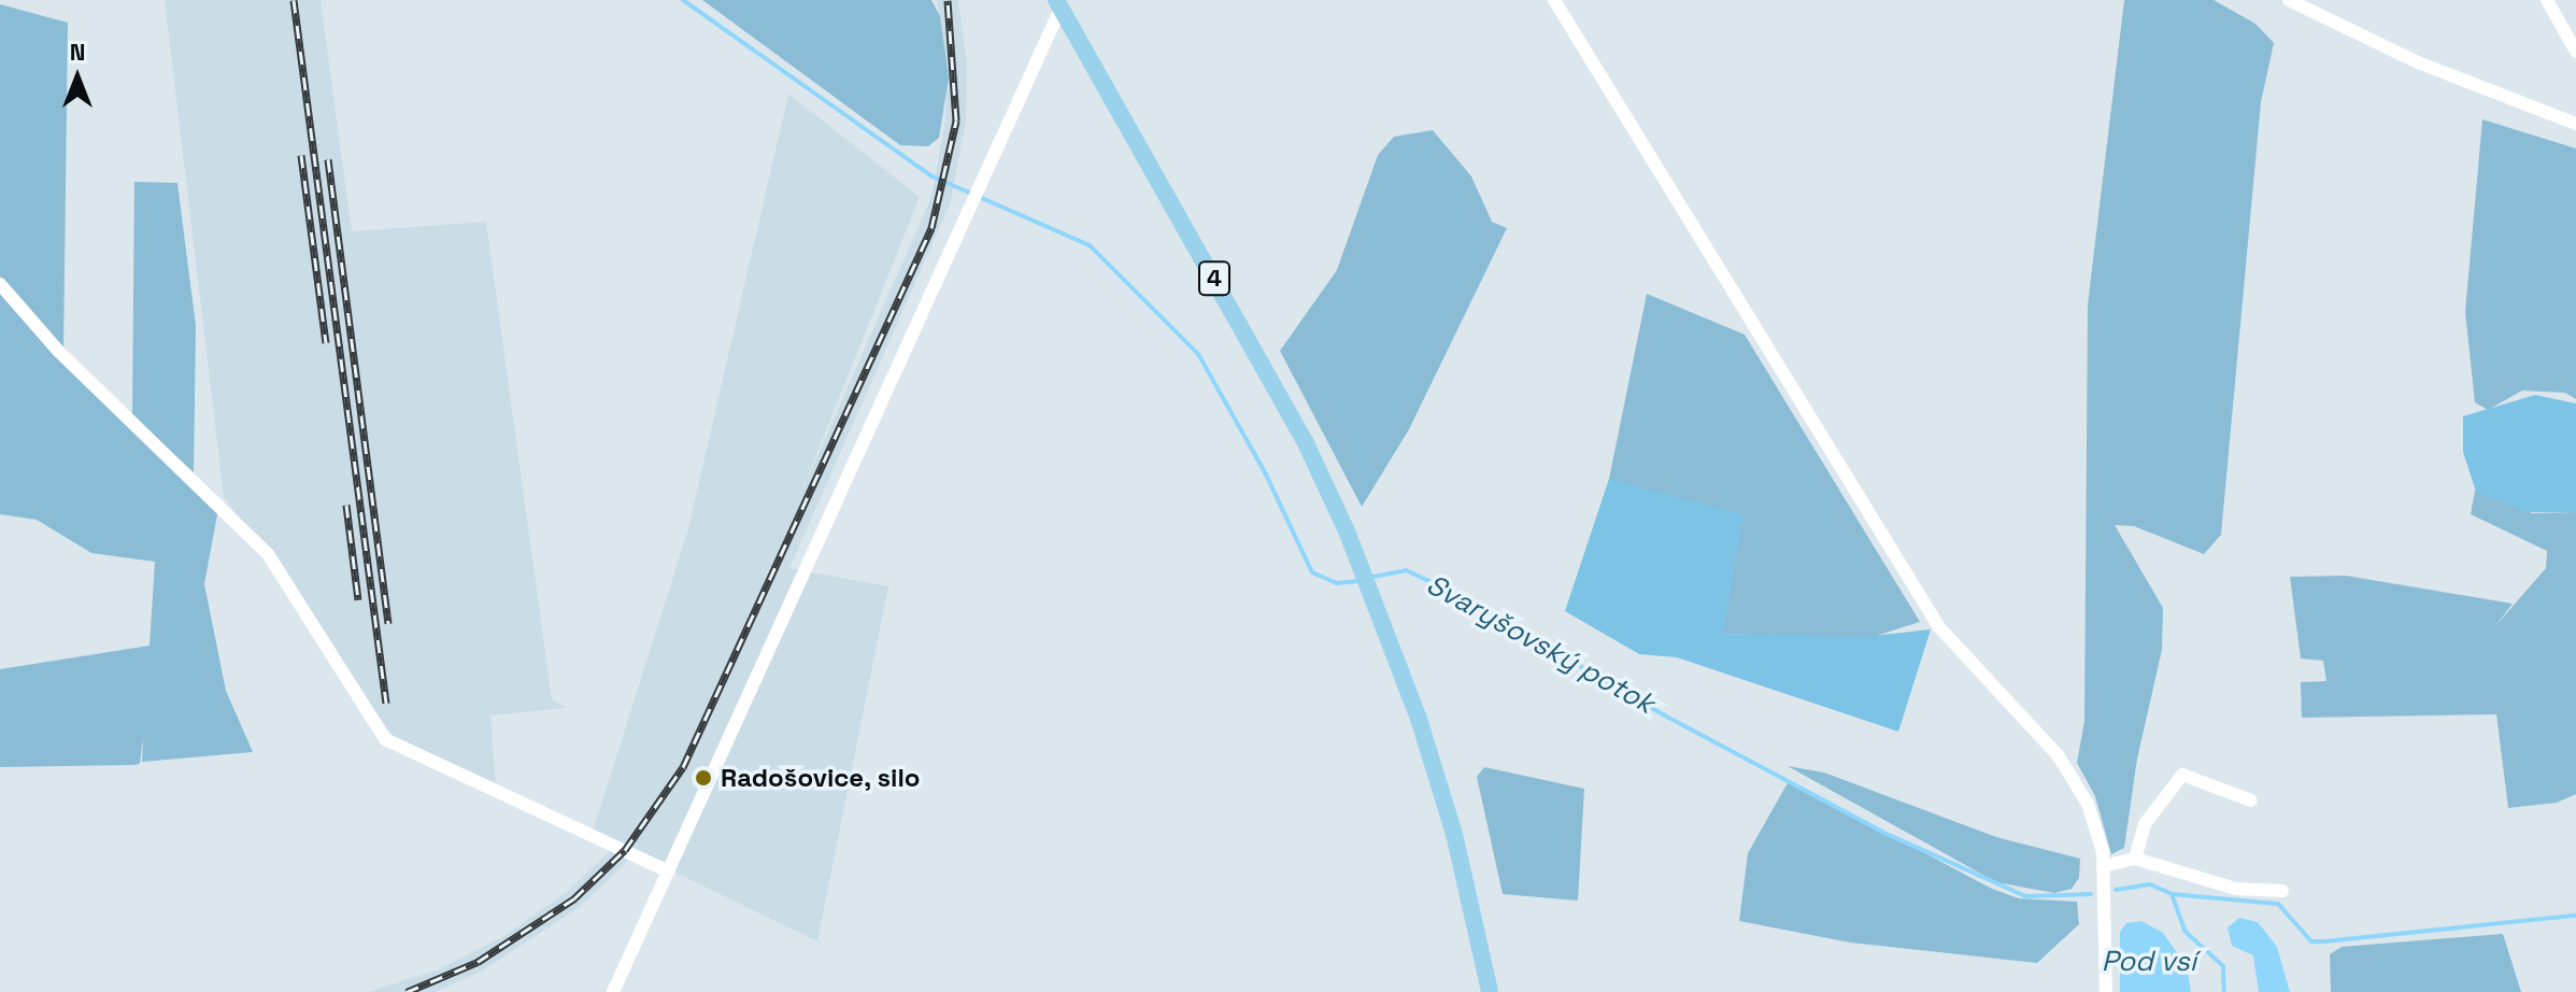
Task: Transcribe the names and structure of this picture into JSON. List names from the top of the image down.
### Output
{
  "streets": {
    "main road": ["4"]
  },
  "water": ["Svaryšovský potok", "Pod vsí"],
  "places": ["Radošovice, silo"],
  "north": "top"
}
